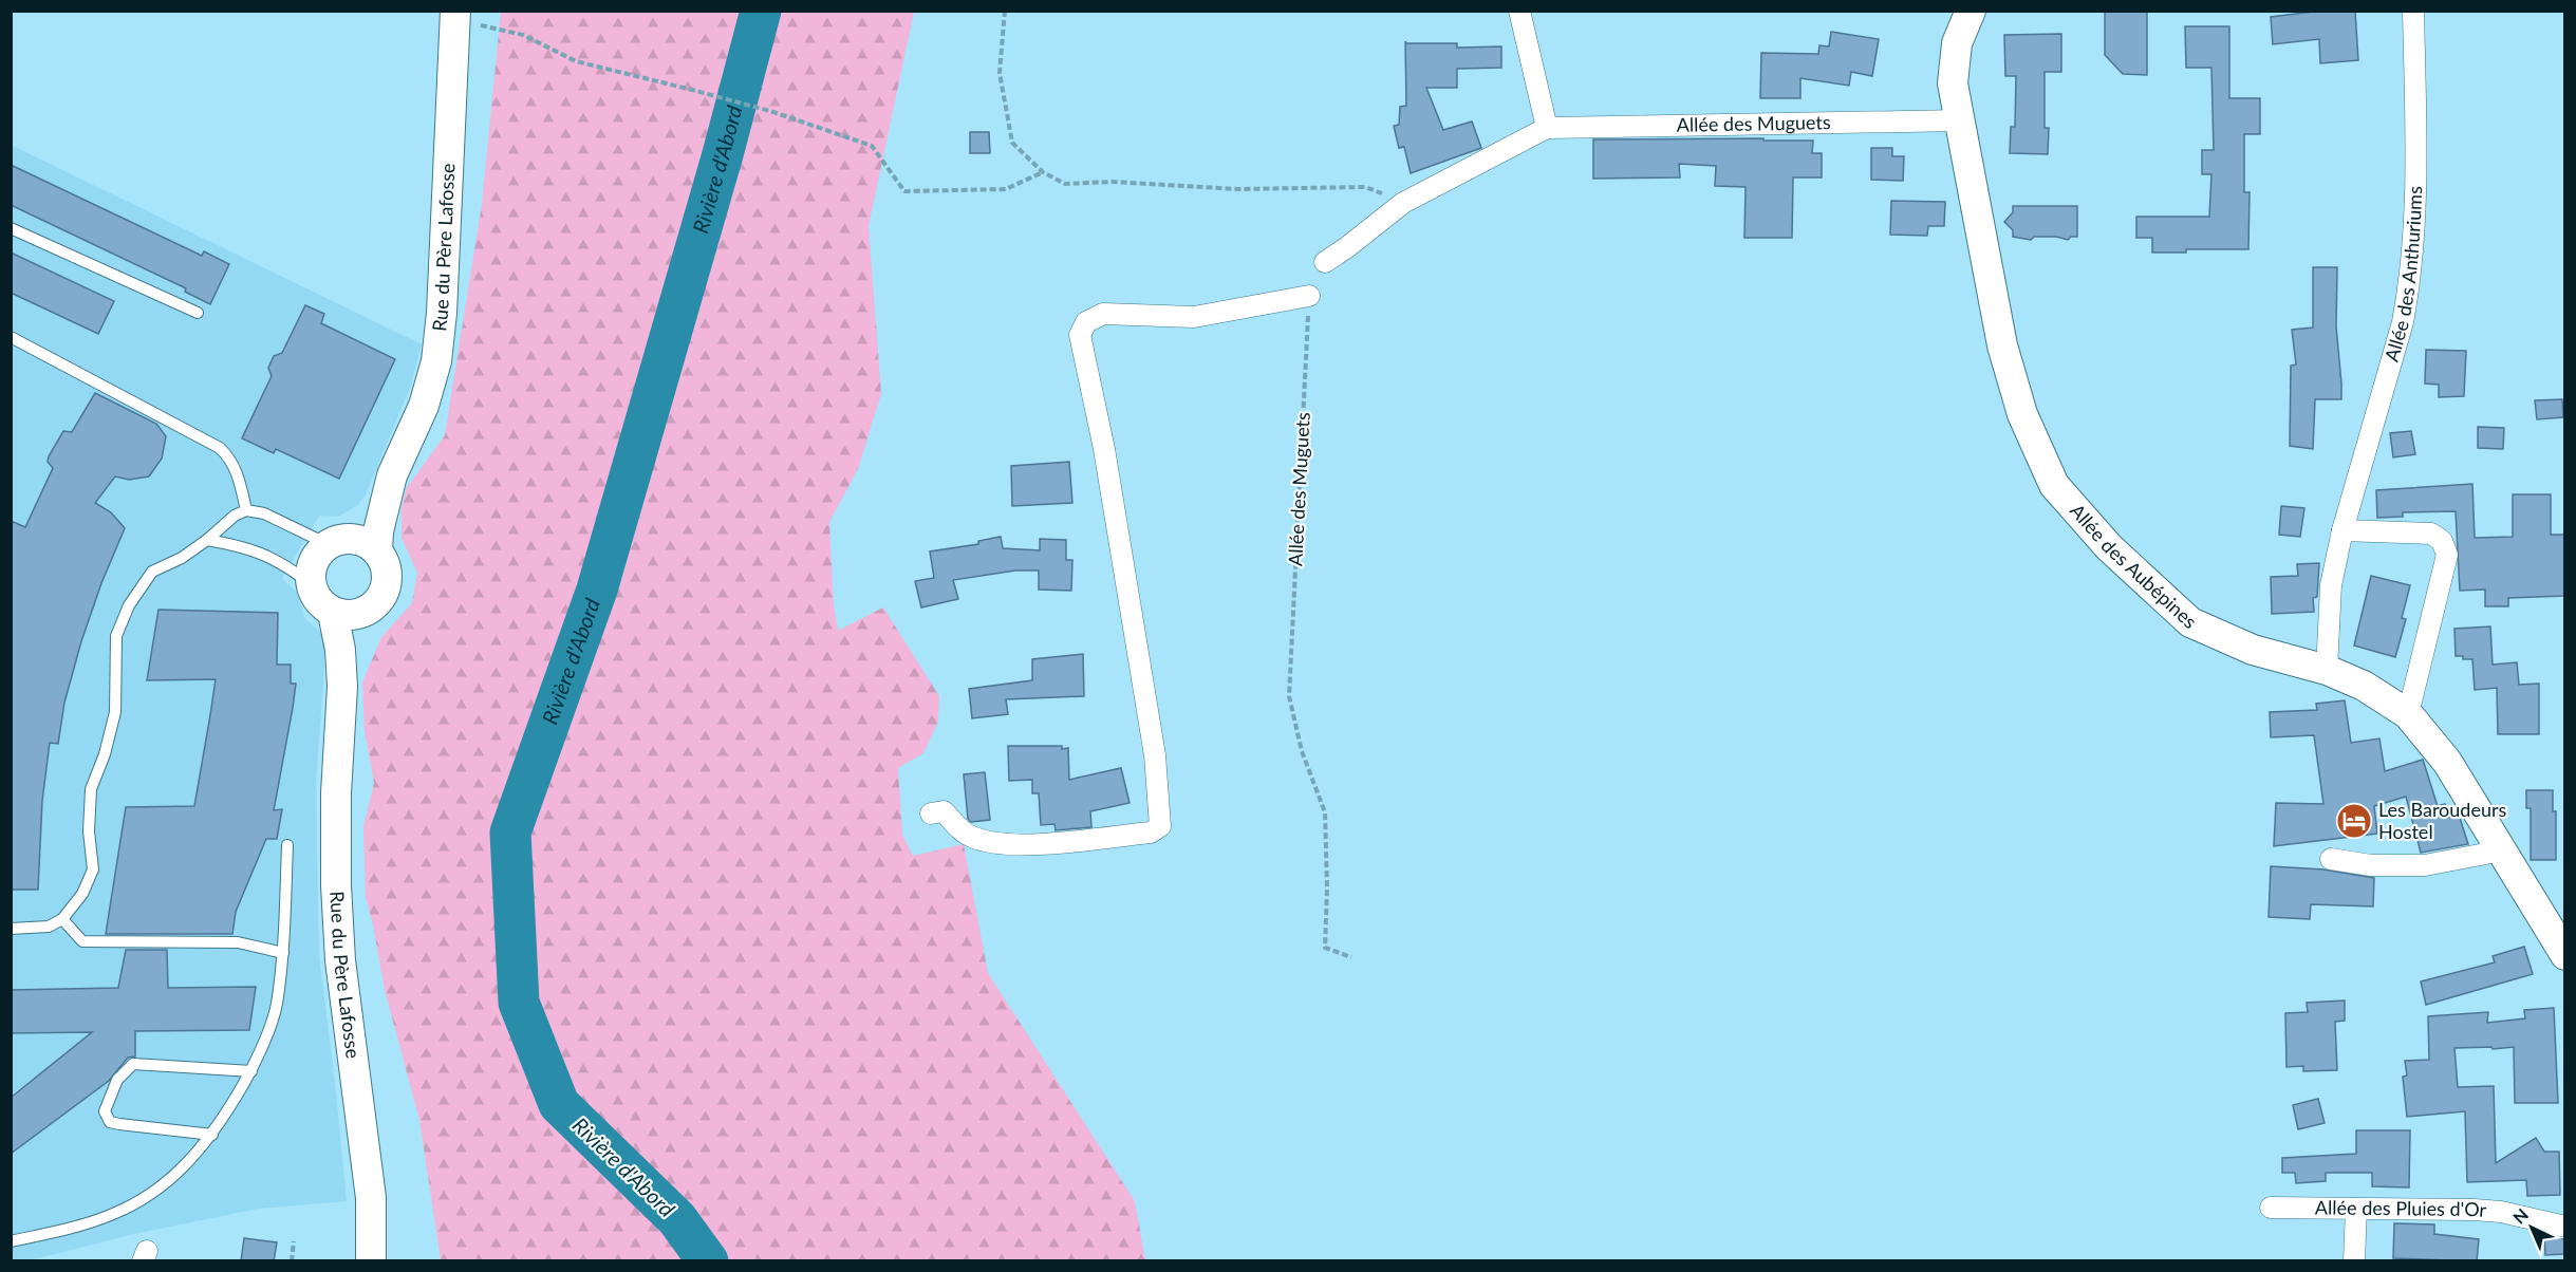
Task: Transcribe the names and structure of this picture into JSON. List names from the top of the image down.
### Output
{
  "streets": {
    "street": [
      "Allée des Muguets",
      "Rue du Père Lafosse",
      "Allée des Anthuriums",
      "Allée des Aubépines",
      "Allée des Pluies d'Or"
    ]
  },
  "crossings": [
    ["Allée des Muguets", "Allée des Aubépines"],
    ["Allée des Anthuriums", "Allée des Aubépines"]
  ],
  "water": ["Rivière d'Abord"],
  "places": {
    "hotel": ["Les Baroudeurs Hostel"]
  },
  "north": "top left"
}
